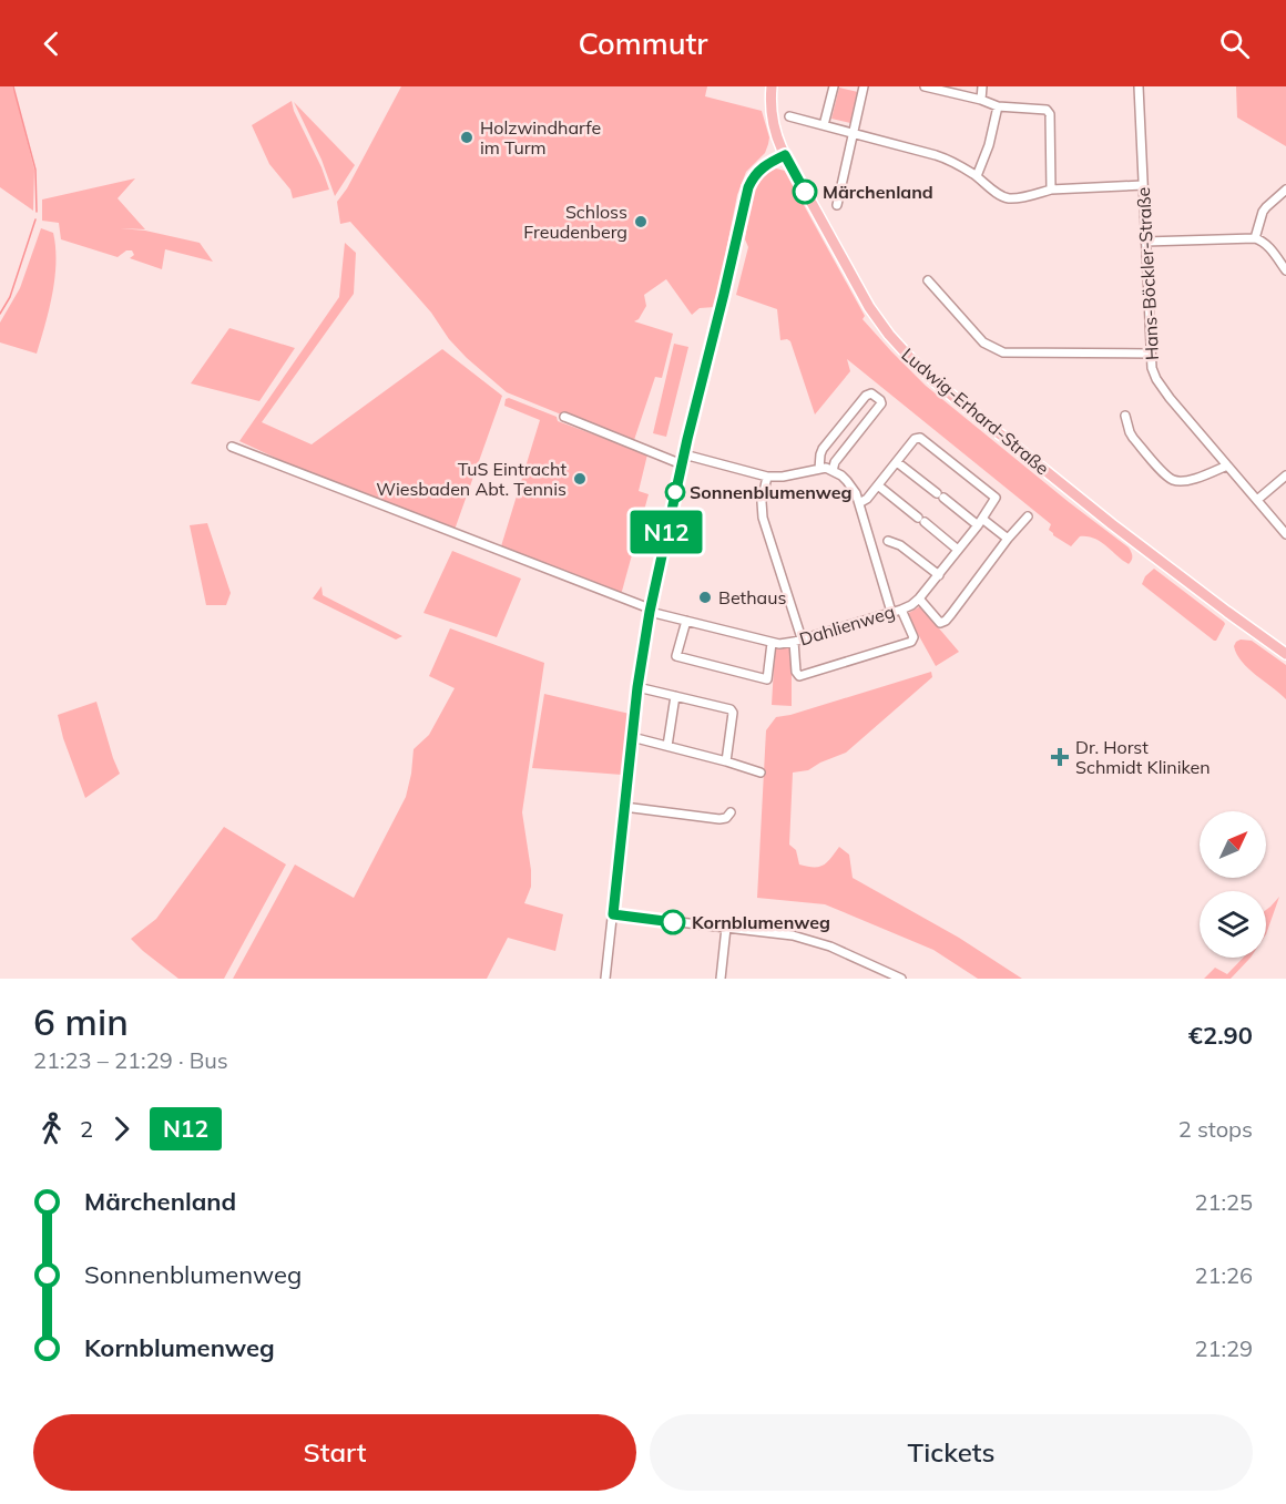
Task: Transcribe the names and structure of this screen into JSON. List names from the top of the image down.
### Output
{
  "streets": {
    "main road": ["Ludwig-Erhard-Straße"],
    "street": ["Hans-Böckler-Straße", "Dahlienweg"]
  },
  "places": {
    "other": [
      "Holzwindharfe im Turm",
      "Märchenland",
      "Schloss Freudenberg",
      "TuS Eintracht Wiesbaden Abt. Tennis",
      "Sonnenblumenweg",
      "Bethaus",
      "Kornblumenweg"
    ],
    "health": ["Dr. Horst Schmidt Kliniken"]
  },
  "lines": ["bus line N12"],
  "north": "top right",
  "page": {
    "header": "Commutr",
    "on_map": "N12",
    "heading": ["6 min", "21:23 – 21:29 · Bus", "€2.90"],
    "legs": ["2", "N12", "2 stops"],
    "list": [
      {
        "name": "Märchenland",
        "value": "21:25"
      },
      {
        "name": "Sonnenblumenweg",
        "value": "21:26"
      },
      {
        "name": "Kornblumenweg",
        "value": "21:29"
      }
    ],
    "buttons": ["Start", "Tickets"]
  }
}
